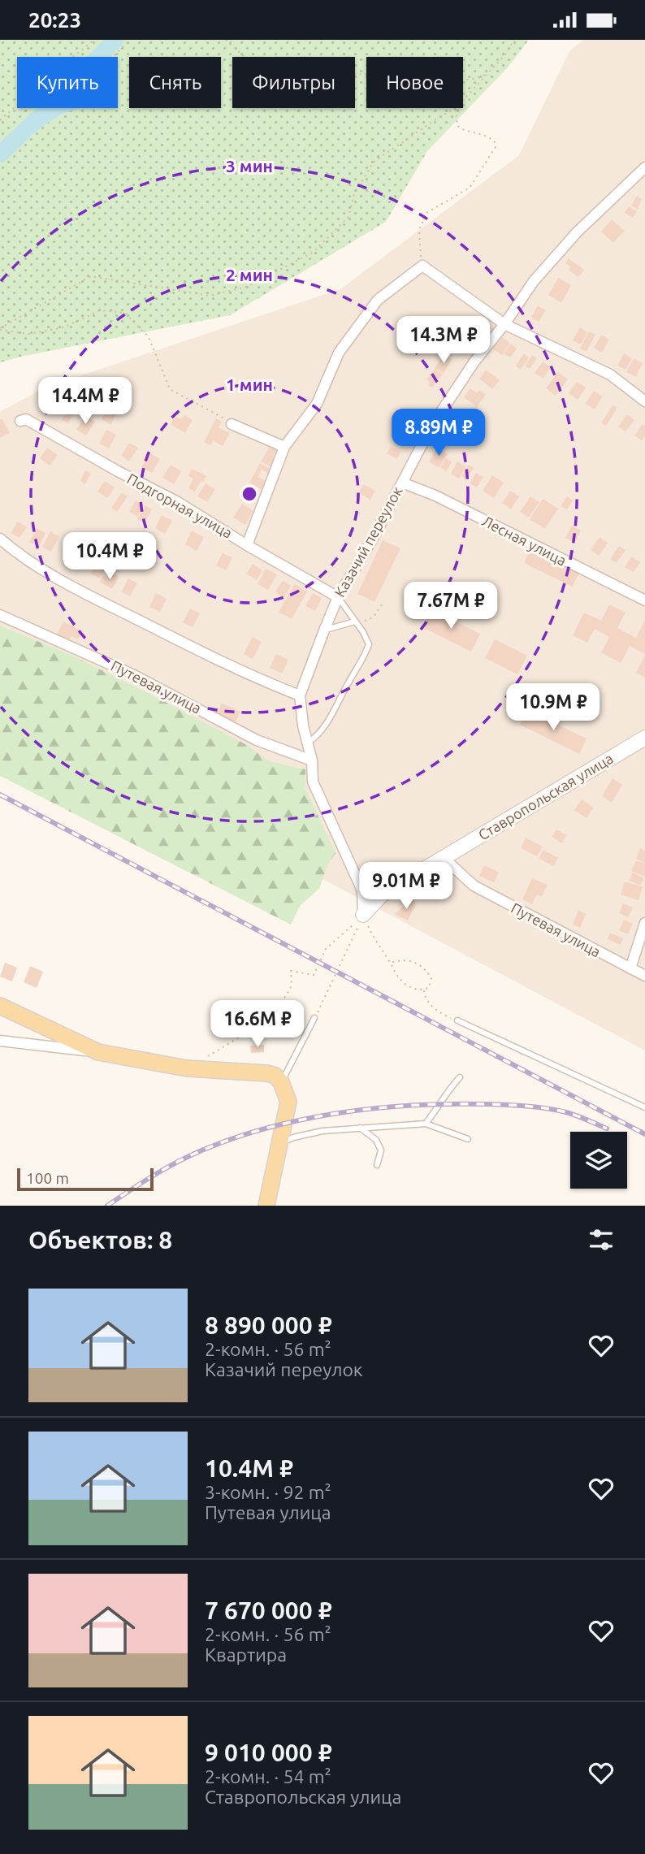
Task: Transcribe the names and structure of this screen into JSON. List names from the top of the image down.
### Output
{
  "streets": {
    "street": [
      "Подгорная улица",
      "Лесная улица",
      "Казачий переулок",
      "Путевая улица",
      "Ставропольская улица"
    ]
  },
  "crossings": [
    ["Подгорная улица", "Казачий переулок"],
    ["Лесная улица", "Казачий переулок"],
    ["Казачий переулок", "Путевая улица"],
    ["Казачий переулок", "Ставропольская улица"],
    ["Путевая улица", "Ставропольская улица"]
  ],
  "scale_bar": "100 m",
  "page": {
    "status": "20:23",
    "chip": [
      "Купить",
      "Снять",
      "Фильтры",
      "Новое"
    ],
    "price": [
      "14.3M ₽",
      "14.4M ₽",
      "8.89M ₽",
      "10.4M ₽",
      "7.67M ₽",
      "10.9M ₽",
      "9.01M ₽",
      "16.6M ₽"
    ],
    "scale": "100 m",
    "heading": "Объектов: 8",
    "list": [
      {
        "name": "8 890 000 ₽",
        "note": "2-комн. · 56 m² · Казачий переулок"
      },
      {
        "name": "10.4M ₽",
        "note": "3-комн. · 92 m² · Путевая улица"
      },
      {
        "name": "7 670 000 ₽",
        "note": "2-комн. · 56 m² · Квартира"
      },
      {
        "name": "9 010 000 ₽",
        "note": "2-комн. · 54 m² · Ставропольская улица"
      }
    ]
  },
  "rings": ["3 мин", "2 мин", "1 мин"]
}
